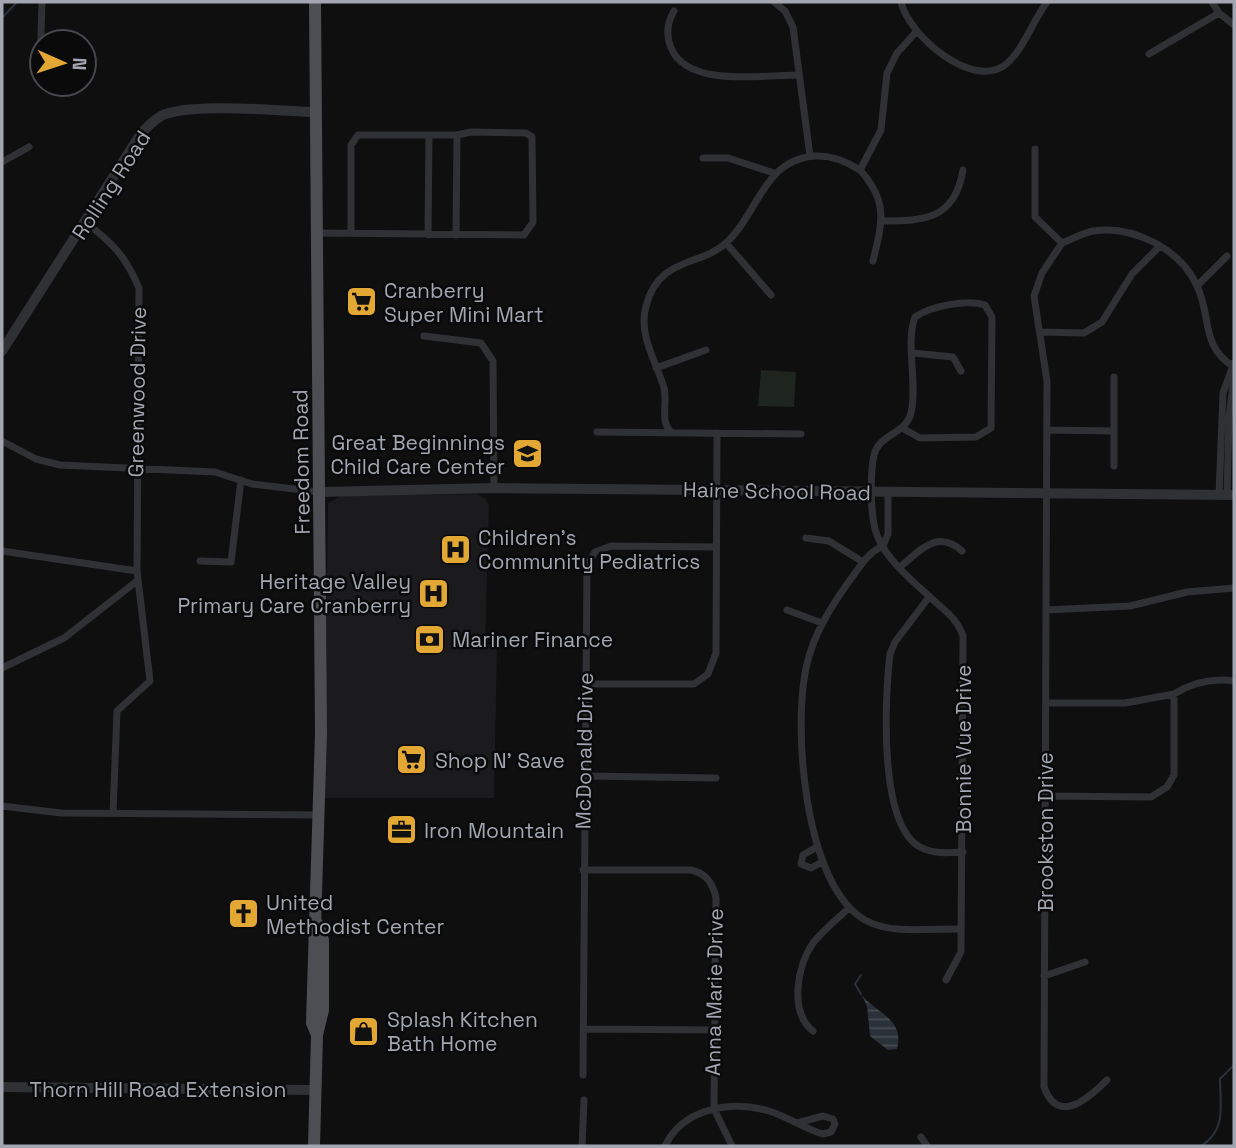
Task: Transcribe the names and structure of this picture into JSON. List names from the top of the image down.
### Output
{
  "streets": {
    "main road": ["Freedom Road"],
    "street": [
      "Rolling Road",
      "Greenwood Drive",
      "Haine School Road",
      "Bonnie Vue Drive",
      "McDonald Drive",
      "Brookston Drive",
      "Anna Marie Drive",
      "Thorn Hill Road Extension"
    ]
  },
  "crossings": [
    ["Rolling Road", "Greenwood Drive"],
    ["Rolling Road", "Freedom Road"],
    ["Freedom Road", "Haine School Road"],
    ["Freedom Road", "Thorn Hill Road Extension"],
    ["Haine School Road", "Bonnie Vue Drive"],
    ["Haine School Road", "Brookston Drive"],
    ["McDonald Drive", "Anna Marie Drive"]
  ],
  "places": {
    "supermarket": ["Cranberry Super Mini Mart", "Shop N' Save"],
    "school or university": ["Great Beginnings Child Care Center"],
    "hospital": ["Children's Community Pediatrics", "Heritage Valley Primary Care Cranberry"],
    "bank": ["Mariner Finance"],
    "office": ["Iron Mountain"],
    "church": ["United Methodist Center"],
    "shop": ["Splash Kitchen Bath Home"]
  },
  "north": "right"
}
